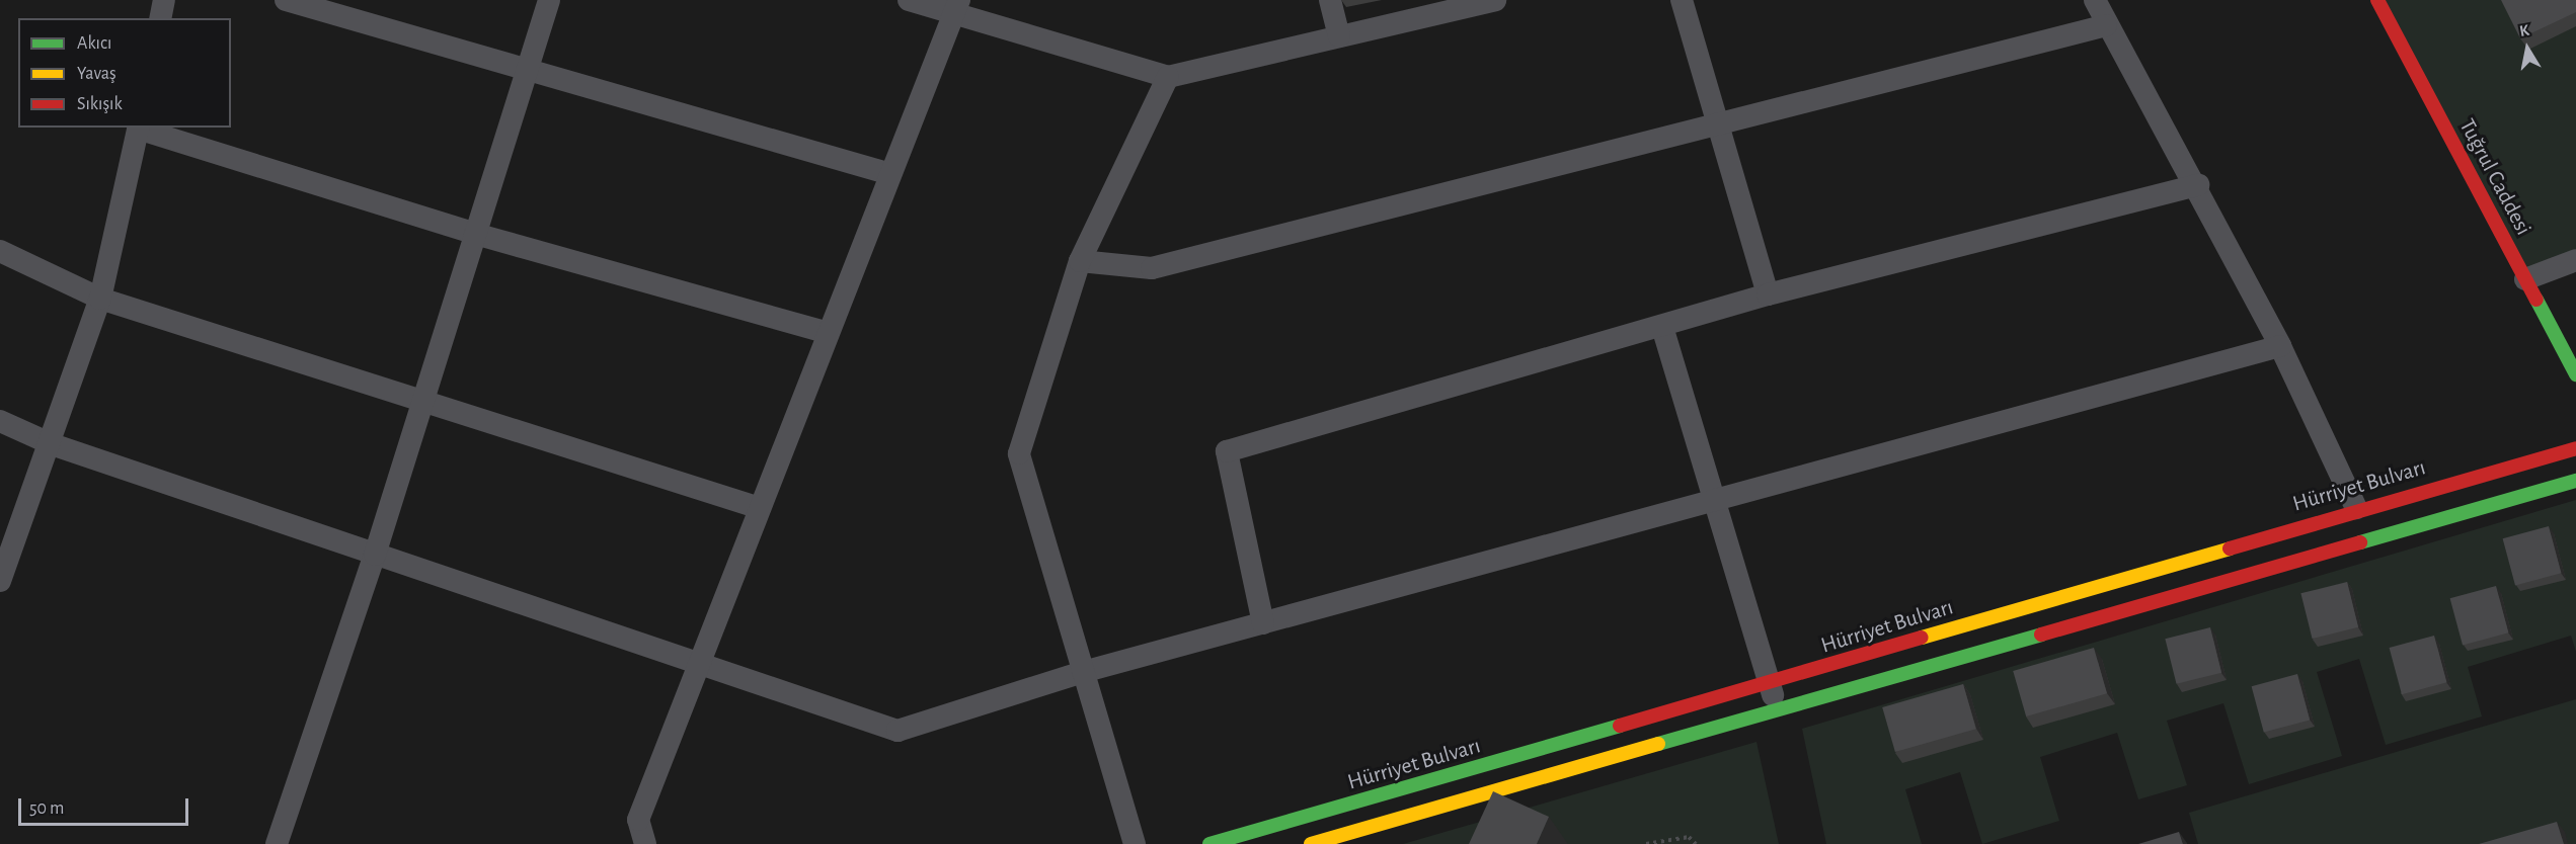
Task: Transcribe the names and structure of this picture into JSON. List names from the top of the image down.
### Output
{
  "streets": {
    "main road": ["Tuğrul Caddesi", "Hürriyet Bulvarı"]
  },
  "legend": ["Akıcı", "Yavaş", "Sıkışık"],
  "scale_bar": "50 m",
  "north": "top"
}
